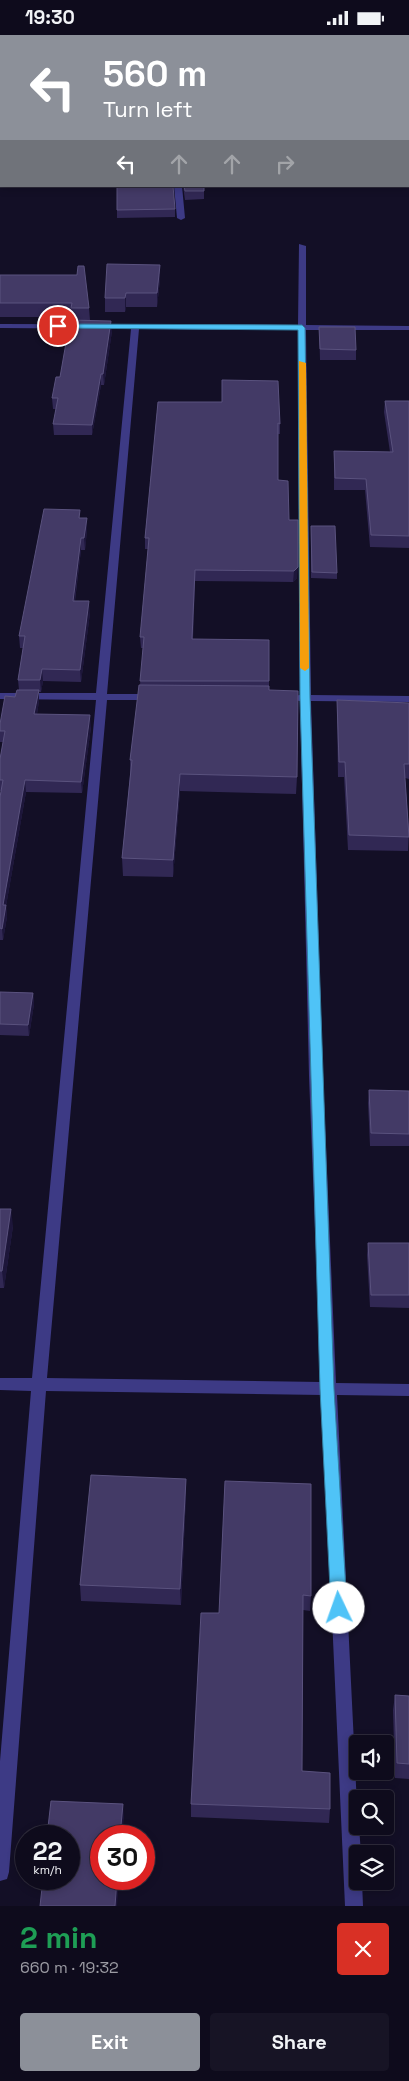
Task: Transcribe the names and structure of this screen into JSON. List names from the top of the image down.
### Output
{
  "page": {
    "status": "19:30",
    "turn": ["560 m", "Turn left"],
    "speed": "22 km/h",
    "limit": "30",
    "heading": ["2 min", "660 m · 19:32"],
    "buttons": ["Exit", "Share"]
  }
}
